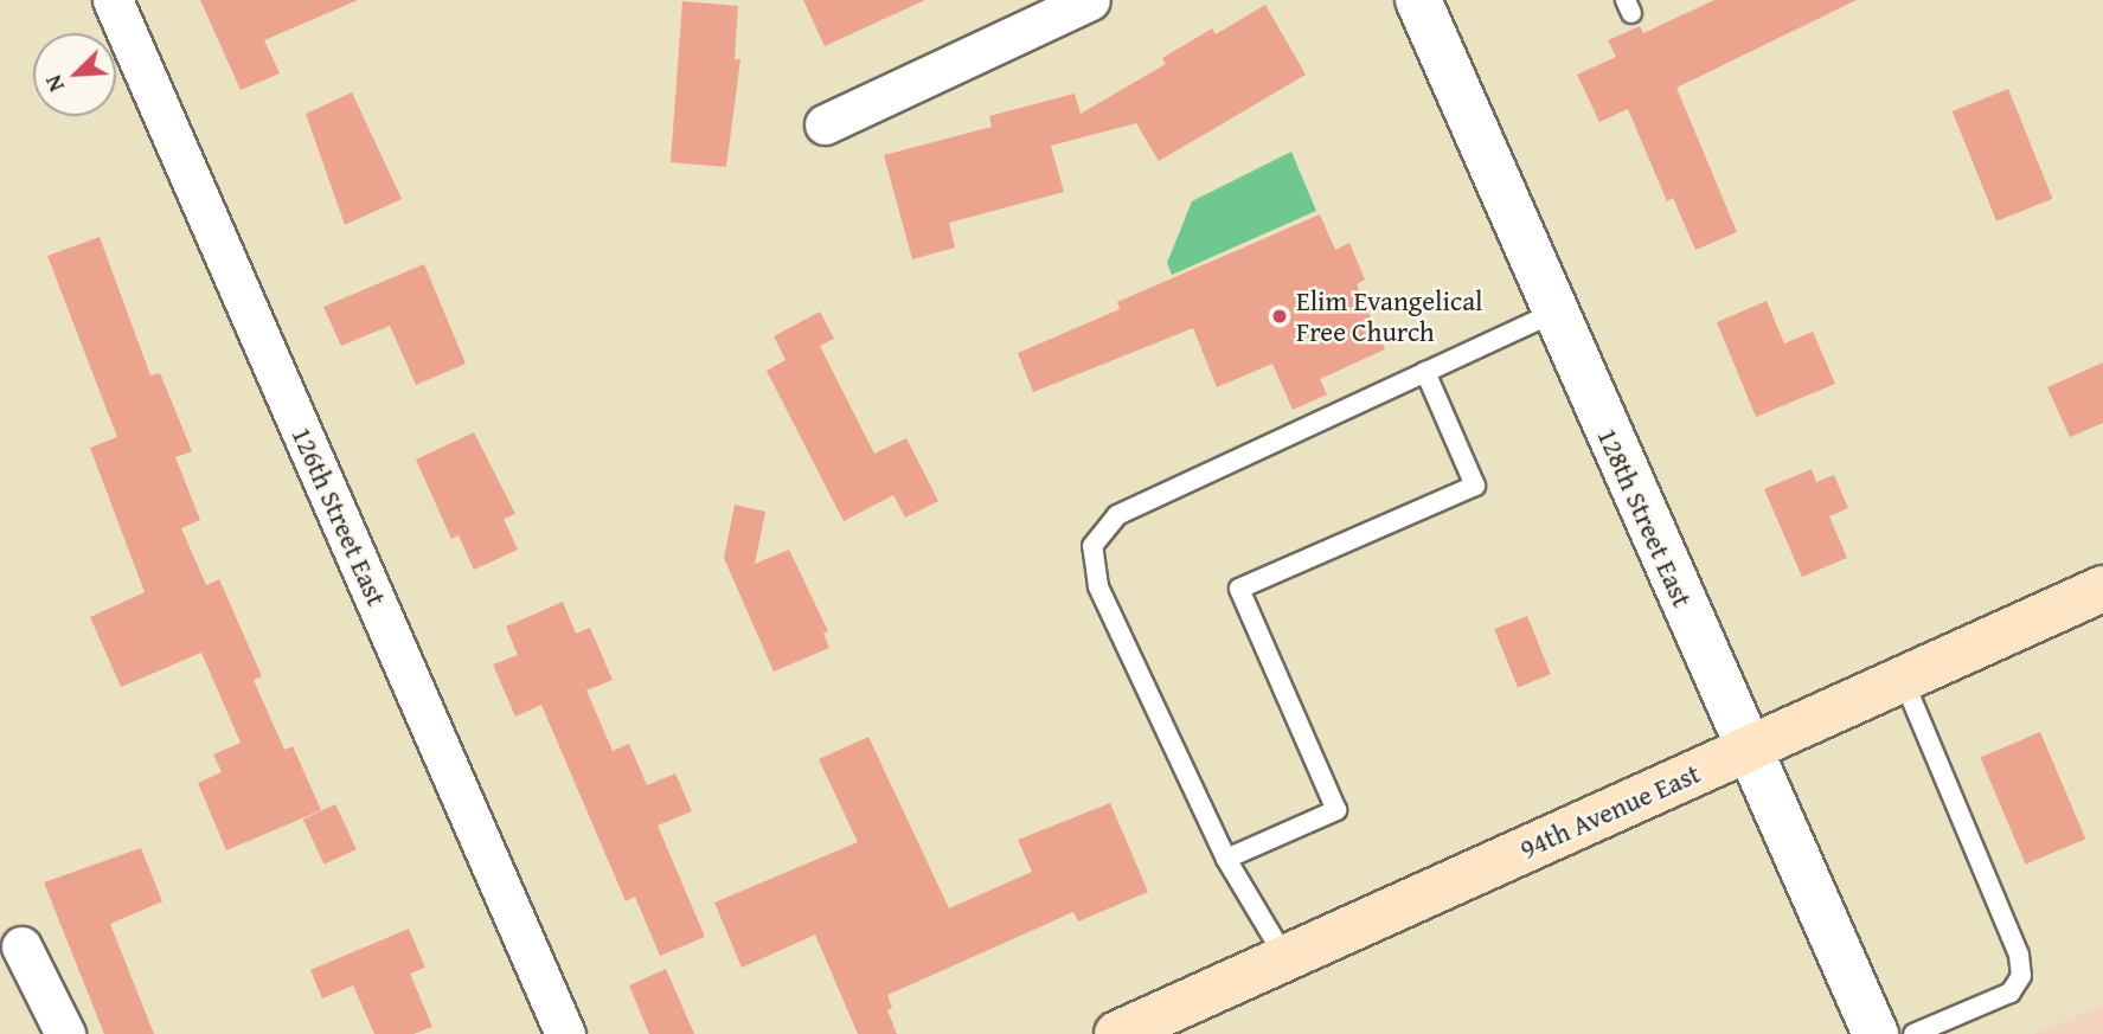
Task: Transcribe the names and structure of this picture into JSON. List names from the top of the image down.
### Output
{
  "streets": {
    "main road": ["94th Avenue East"],
    "street": ["126th Street East", "128th Street East"]
  },
  "crossings": [
    ["128th Street East", "94th Avenue East"]
  ],
  "places": ["Elim Evangelical Free Church"],
  "north": "bottom left"
}
